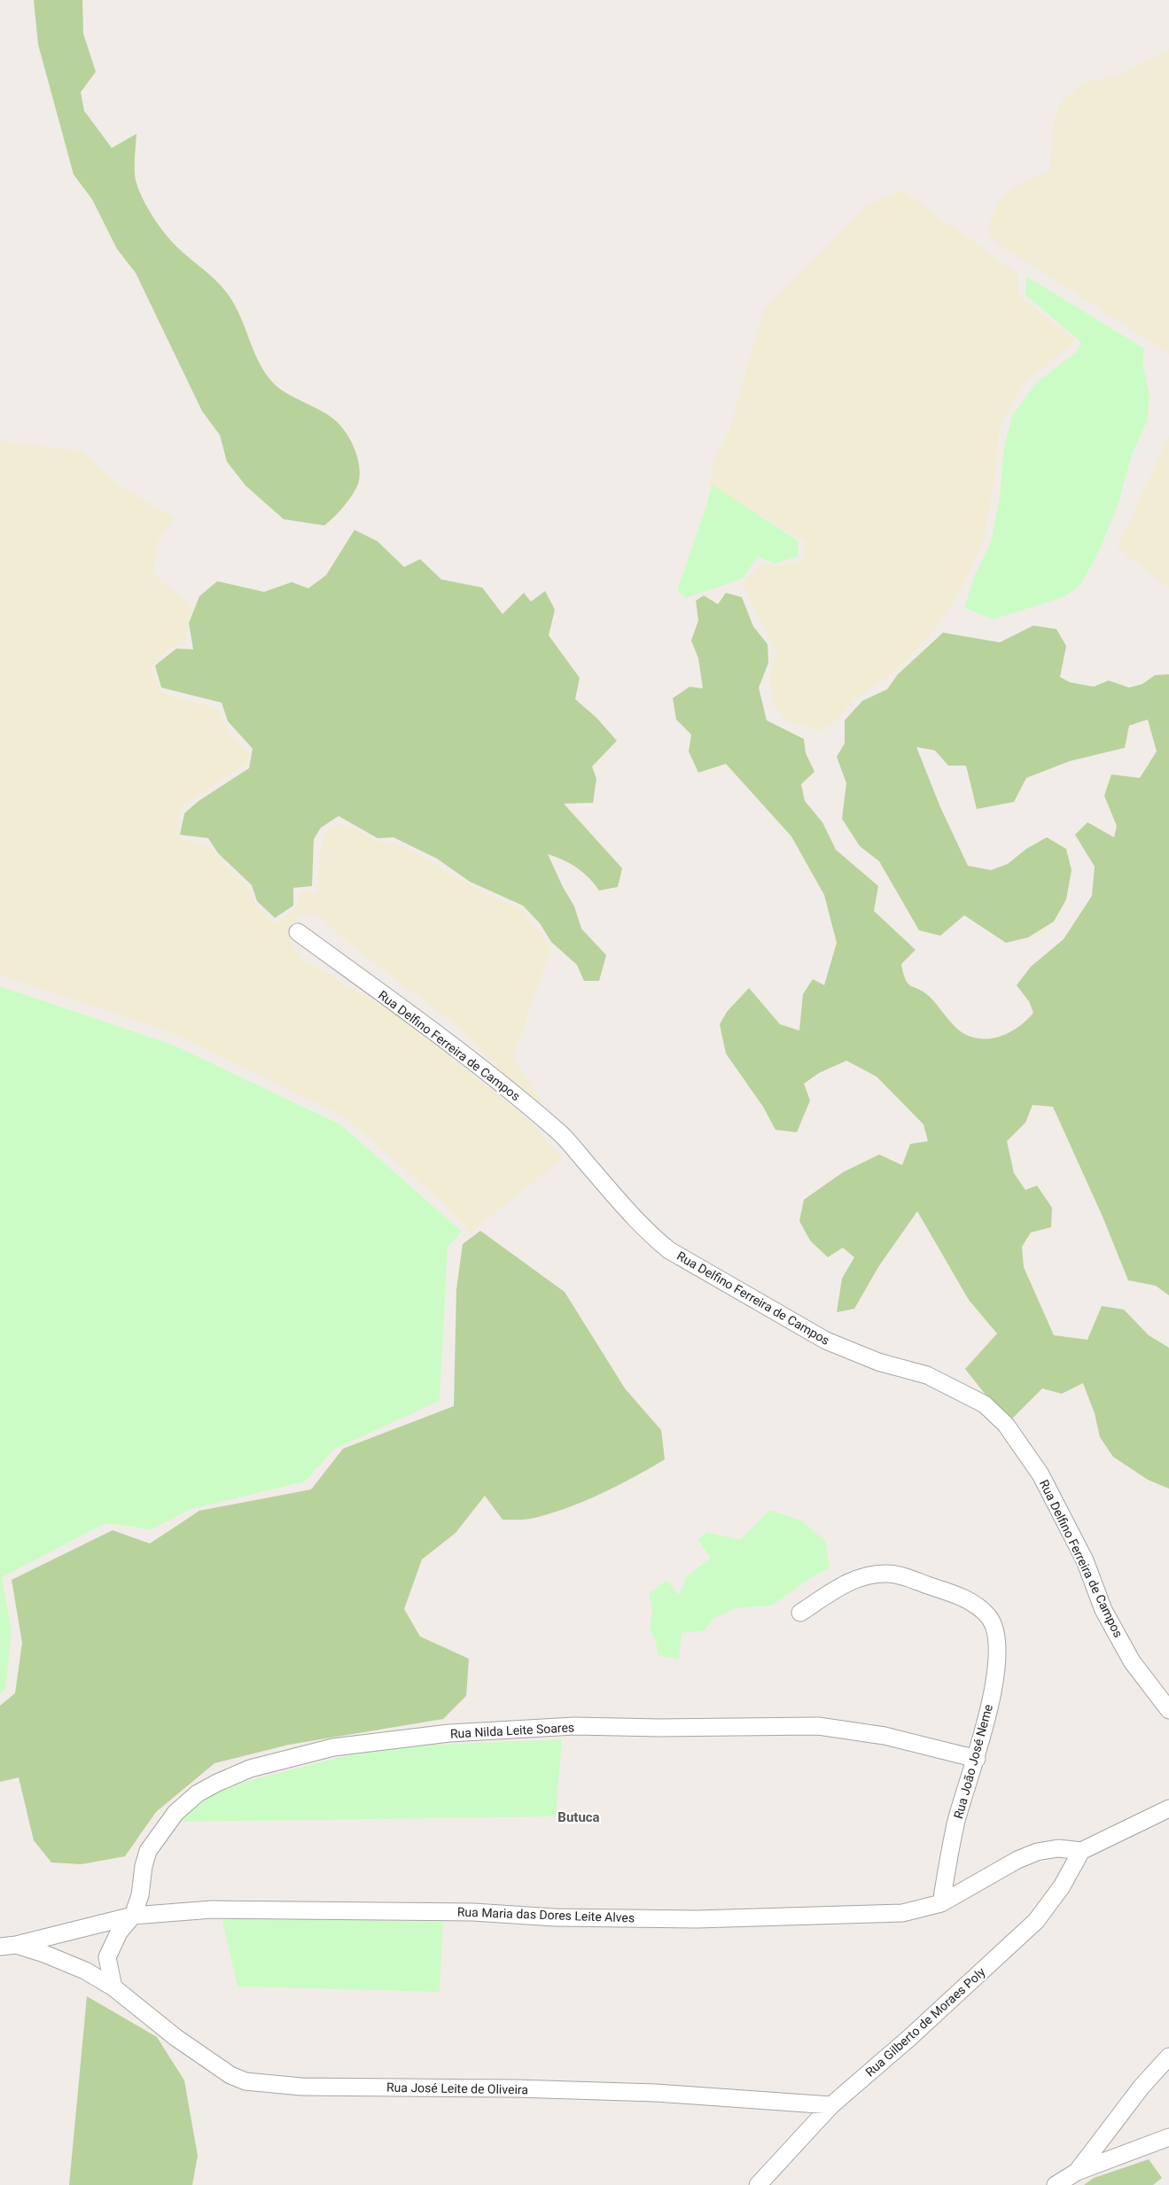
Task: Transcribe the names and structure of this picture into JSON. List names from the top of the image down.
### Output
{
  "streets": {
    "street": [
      "Rua Delfino Ferreira de Campos",
      "Rua Nilda Leite Soares",
      "Rua João José Neme",
      "Rua Maria das Dores Leite Alves",
      "Rua Gilberto de Moraes Poly",
      "Rua José Leite de Oliveira"
    ]
  },
  "crossings": [
    ["Rua Nilda Leite Soares", "Rua João José Neme"],
    ["Rua Nilda Leite Soares", "Rua Maria das Dores Leite Alves"],
    ["Rua João José Neme", "Rua Maria das Dores Leite Alves"],
    ["Rua Maria das Dores Leite Alves", "Rua Gilberto de Moraes Poly"],
    ["Rua Maria das Dores Leite Alves", "Rua José Leite de Oliveira"],
    ["Rua Gilberto de Moraes Poly", "Rua José Leite de Oliveira"]
  ],
  "districts": ["Butuca"]
}
